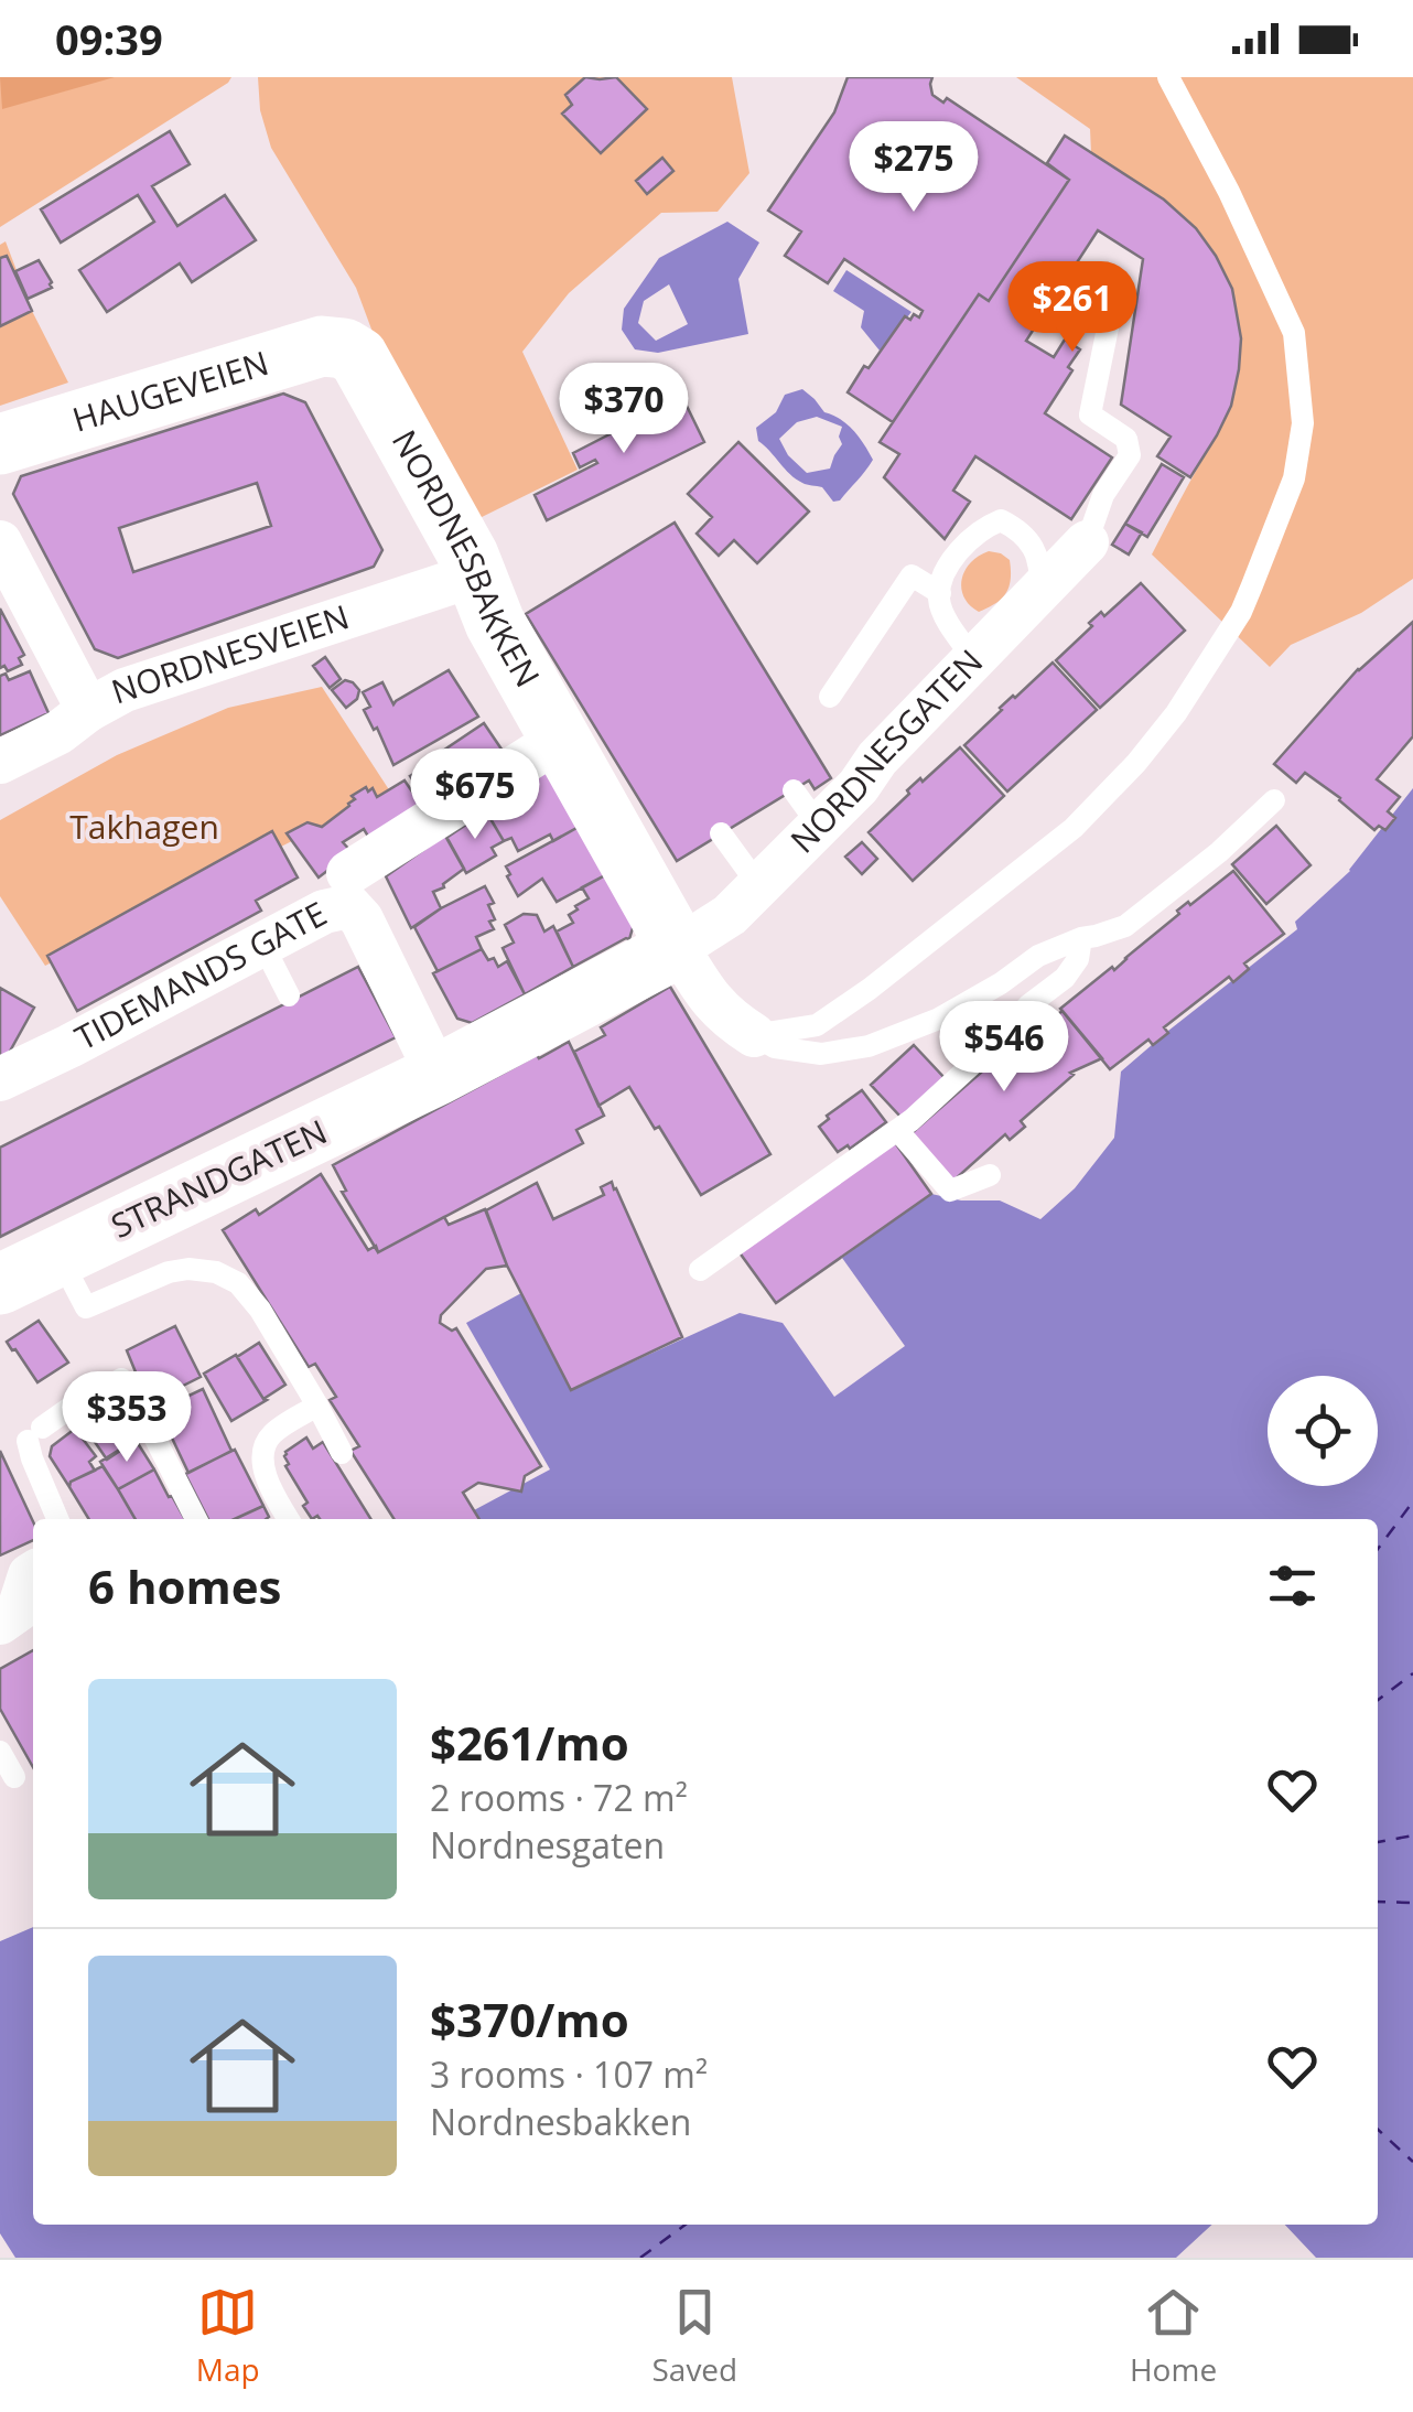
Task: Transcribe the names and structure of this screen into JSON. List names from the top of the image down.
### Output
{
  "streets": {
    "main road": [
      "HAUGEVEIEN",
      "NORDNESBAKKEN",
      "NORDNESGATEN",
      "STRANDGATEN"
    ],
    "street": ["NORDNESVEIEN", "TIDEMANDS GATE"]
  },
  "crossings": [
    ["HAUGEVEIEN", "NORDNESBAKKEN"],
    ["NORDNESBAKKEN", "NORDNESVEIEN"],
    ["NORDNESBAKKEN", "NORDNESGATEN"],
    ["NORDNESGATEN", "TIDEMANDS GATE"],
    ["NORDNESGATEN", "STRANDGATEN"],
    ["TIDEMANDS GATE", "STRANDGATEN"]
  ],
  "parks": ["Takhagen"],
  "page": {
    "status": "09:39",
    "price": [
      "$275",
      "$261",
      "$370",
      "$675",
      "$546",
      "$353"
    ],
    "heading": "6 homes",
    "list": [
      {
        "name": "$261/mo",
        "note": "2 rooms · 72 m² · Nordnesgaten"
      },
      {
        "name": "$370/mo",
        "note": "3 rooms · 107 m² · Nordnesbakken"
      }
    ],
    "tabs": ["Map", "Saved", "Home"]
  }
}
